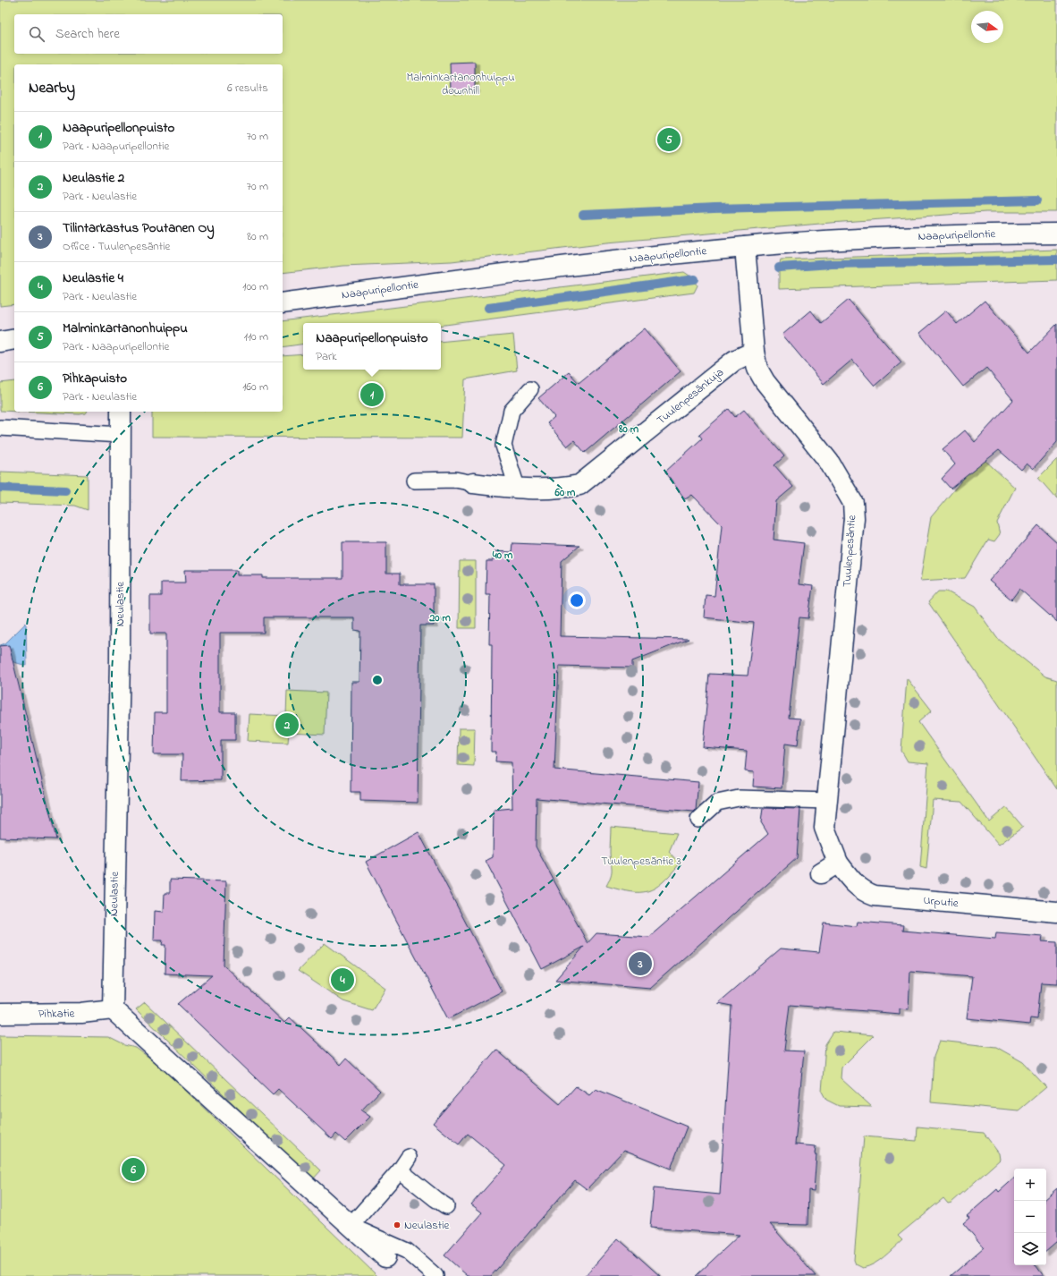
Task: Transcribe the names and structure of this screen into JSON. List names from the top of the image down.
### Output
{
  "streets": {
    "street": [
      "Naapuripellontie",
      "Tuulenpesänkuja",
      "Tuulenpesäntie",
      "Neulastie",
      "Urputie",
      "Pihkatie"
    ]
  },
  "crossings": [
    ["Naapuripellontie", "Tuulenpesäntie"],
    ["Tuulenpesänkuja", "Tuulenpesäntie"],
    ["Tuulenpesäntie", "Urputie"],
    ["Neulastie", "Pihkatie"]
  ],
  "parks": ["Malminkartanonhuippu downhill", "Tuulenpesäntie 3"],
  "places": ["Neulastie"],
  "north": "right",
  "page": {
    "search": "Search here",
    "heading": ["Nearby", "6 results"],
    "list": [
      {
        "mark": "1",
        "name": "Naapuripellonpuisto",
        "note": "Park · Naapuripellontie",
        "value": "70 m"
      },
      {
        "mark": "2",
        "name": "Neulastie 2",
        "note": "Park · Neulastie",
        "value": "70 m"
      },
      {
        "mark": "3",
        "name": "Tilintarkastus Poutanen Oy",
        "note": "Office · Tuulenpesäntie",
        "value": "80 m"
      },
      {
        "mark": "4",
        "name": "Neulastie 4",
        "note": "Park · Neulastie",
        "value": "100 m"
      },
      {
        "mark": "5",
        "name": "Malminkartanonhuippu",
        "note": "Park · Naapuripellontie",
        "value": "110 m"
      },
      {
        "mark": "6",
        "name": "Pihkapuisto",
        "note": "Park · Neulastie",
        "value": "160 m"
      }
    ],
    "pins": [
      "5",
      "1",
      "2",
      "3",
      "4",
      "6"
    ],
    "popup": ["Naapuripellonpuisto", "Park"],
    "map_buttons": ["+", "−"]
  },
  "rings": [
    "80 m",
    "60 m",
    "40 m",
    "20 m"
  ]
}
